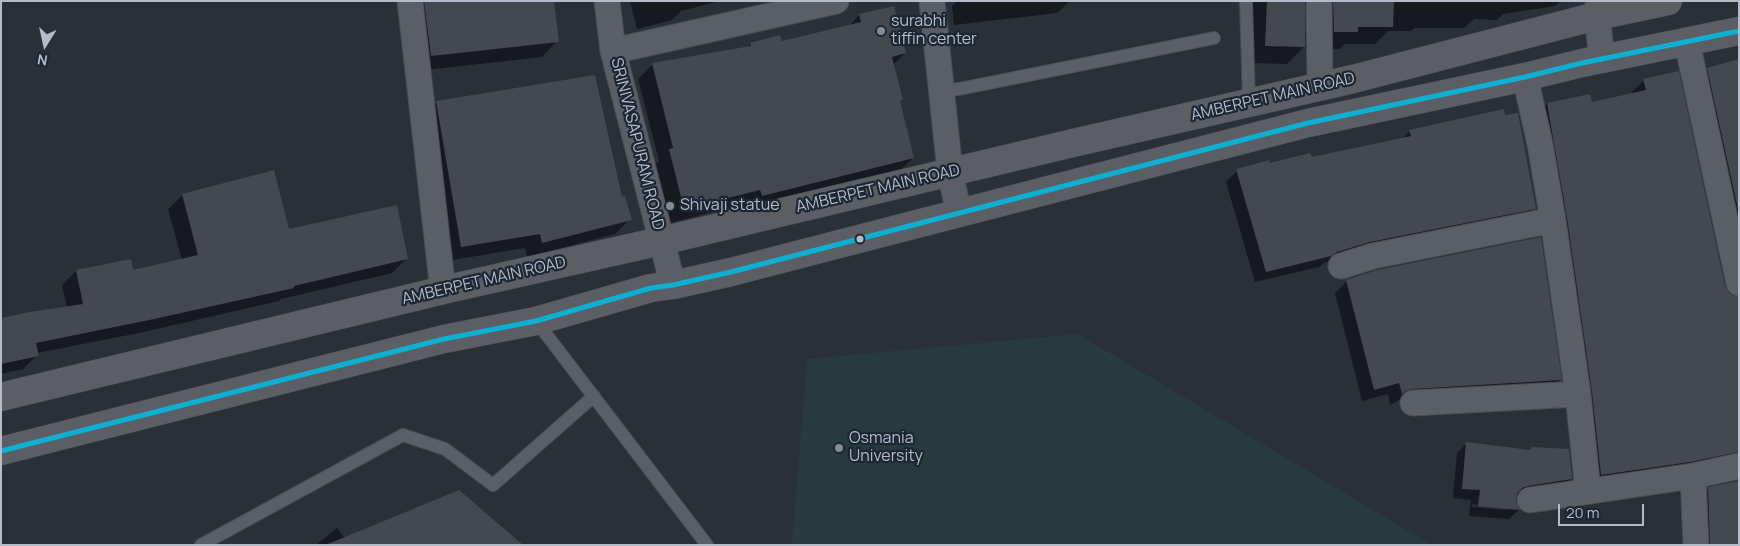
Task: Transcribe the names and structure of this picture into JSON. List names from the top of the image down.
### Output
{
  "streets": {
    "highway": ["AMBERPET MAIN ROAD"],
    "street": ["SRINIVASAPURAM ROAD"]
  },
  "crossings": [
    ["AMBERPET MAIN ROAD", "SRINIVASAPURAM ROAD"]
  ],
  "places": ["surabhi tiffin center", "Shivaji statue", "Osmania University"],
  "scale_bar": "20 m",
  "north": "bottom"
}
